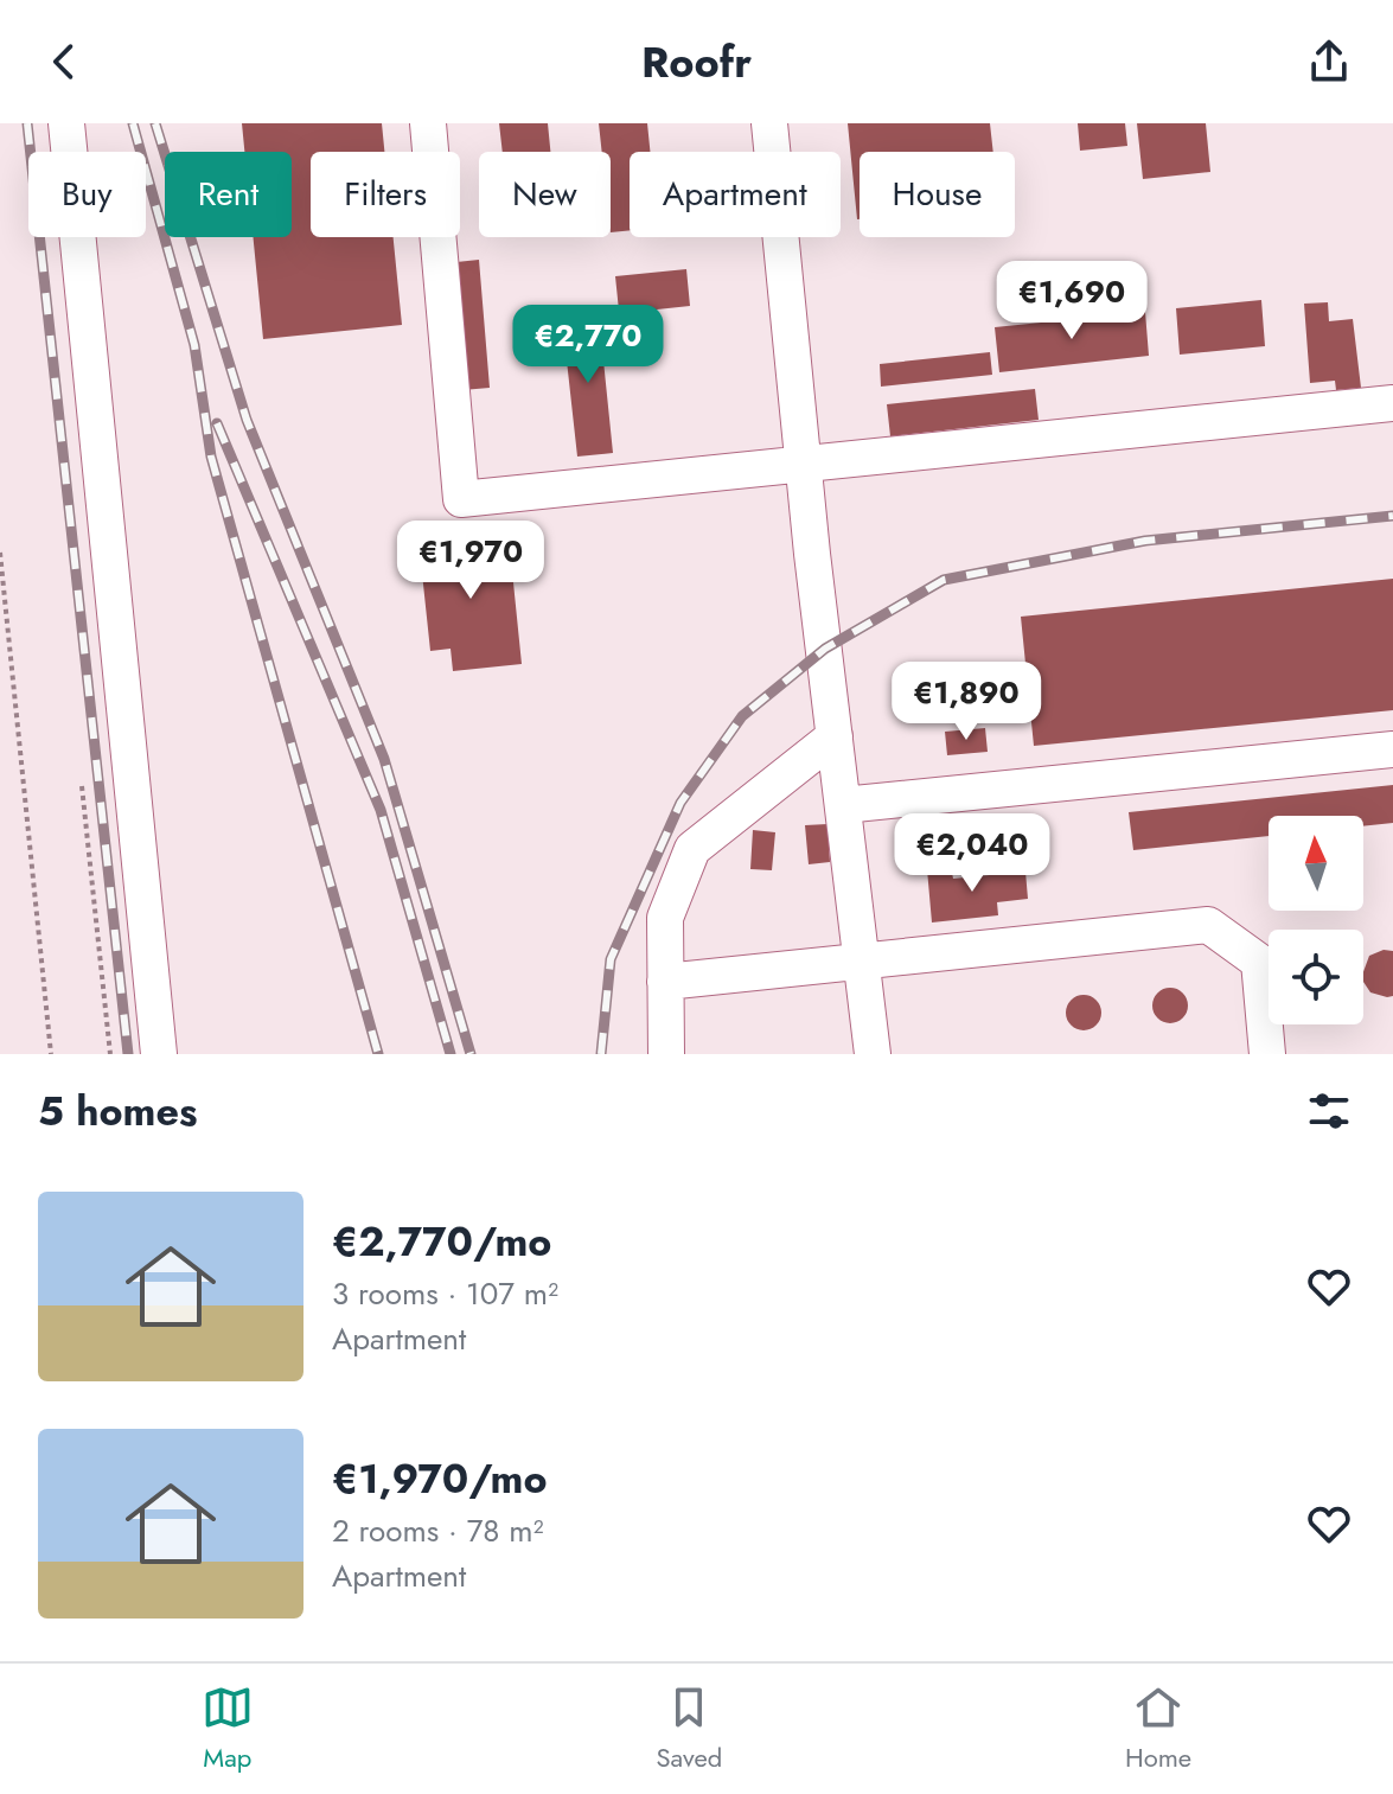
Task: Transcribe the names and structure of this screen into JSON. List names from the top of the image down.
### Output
{
  "north": "top",
  "page": {
    "header": "Roofr",
    "chip": [
      "Buy",
      "Rent",
      "Filters",
      "New",
      "Apartment",
      "House"
    ],
    "price": [
      "€1,690",
      "€2,770",
      "€1,970",
      "€1,890",
      "€2,040"
    ],
    "heading": "5 homes",
    "list": [
      {
        "name": "€2,770/mo",
        "note": "3 rooms · 107 m² · Apartment"
      },
      {
        "name": "€1,970/mo",
        "note": "2 rooms · 78 m² · Apartment"
      }
    ],
    "tabs": ["Map", "Saved", "Home"]
  }
}
